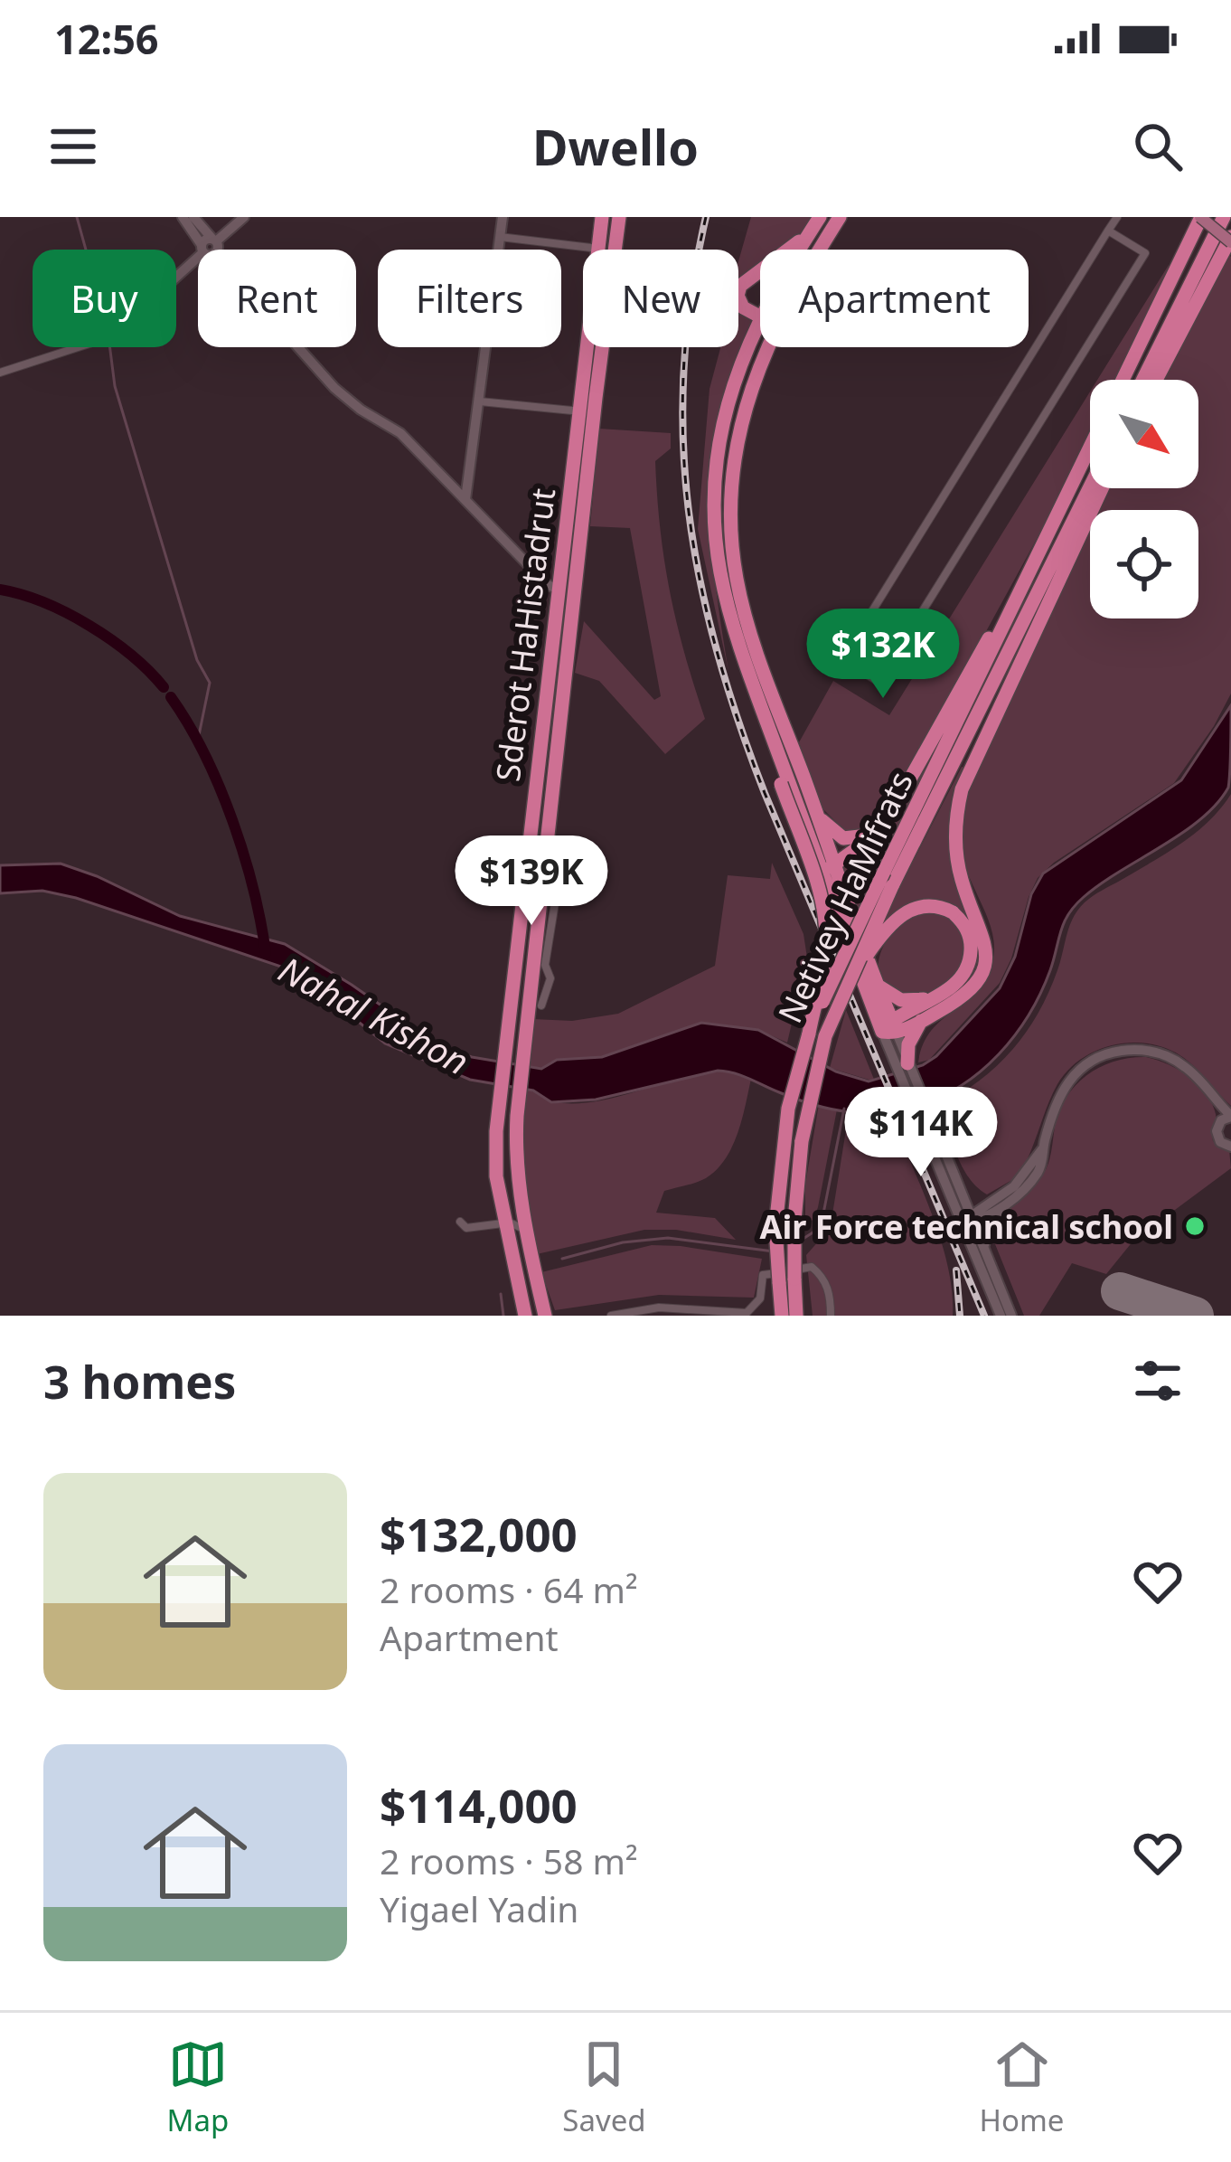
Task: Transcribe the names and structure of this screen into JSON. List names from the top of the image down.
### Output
{
  "streets": {
    "highway": ["Sderot HaHistadrut", "Netivey HaMifrats"]
  },
  "water": ["Nahal Kishon"],
  "places": ["Air Force technical school"],
  "north": "bottom right",
  "page": {
    "status": "12:56",
    "header": "Dwello",
    "chip": [
      "Buy",
      "Rent",
      "Filters",
      "New",
      "Apartment"
    ],
    "price": ["$132K", "$139K", "$114K"],
    "heading": "3 homes",
    "list": [
      {
        "name": "$132,000",
        "note": "2 rooms · 64 m² · Apartment"
      },
      {
        "name": "$114,000",
        "note": "2 rooms · 58 m² · Yigael Yadin"
      }
    ],
    "tabs": ["Map", "Saved", "Home"]
  }
}
